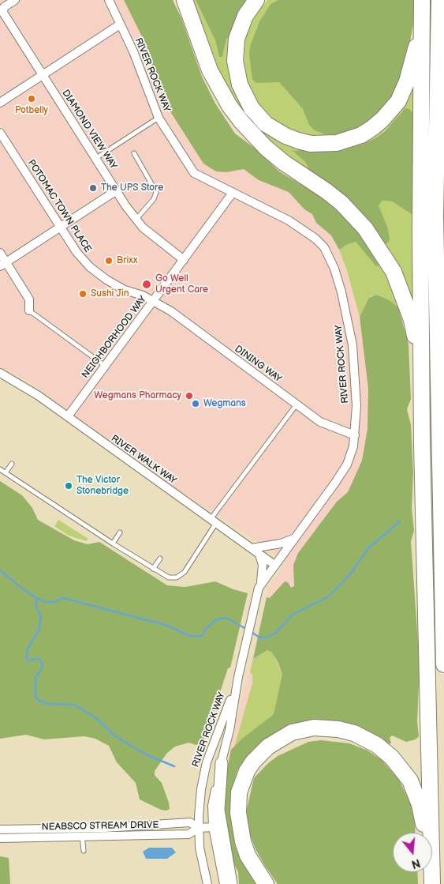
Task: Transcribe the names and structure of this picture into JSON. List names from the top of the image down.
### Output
{
  "streets": {
    "street": [
      "RIVER ROCK WAY",
      "DIAMOND VIEW WAY",
      "POTOMAC TOWN PLACE",
      "NEIGHBORHOOD WAY",
      "DINING WAY",
      "RIVER WALK WAY",
      "NEABSCO STREAM DRIVE"
    ]
  },
  "crossings": [
    ["RIVER ROCK WAY", "NEIGHBORHOOD WAY"],
    ["RIVER ROCK WAY", "DINING WAY"],
    ["RIVER ROCK WAY", "RIVER WALK WAY"],
    ["RIVER ROCK WAY", "NEABSCO STREAM DRIVE"],
    ["DIAMOND VIEW WAY", "NEIGHBORHOOD WAY"],
    ["POTOMAC TOWN PLACE", "NEIGHBORHOOD WAY"],
    ["POTOMAC TOWN PLACE", "DINING WAY"],
    ["NEIGHBORHOOD WAY", "DINING WAY"],
    ["NEIGHBORHOOD WAY", "RIVER WALK WAY"]
  ],
  "places": [
    "Potbelly",
    "The UPS Store",
    "Brixx",
    "Go Well Urgent Care",
    "Sushi Jin",
    "Wegmans Pharmacy",
    "Wegmans",
    "The Victor Stonebridge"
  ],
  "north": "bottom"
}
